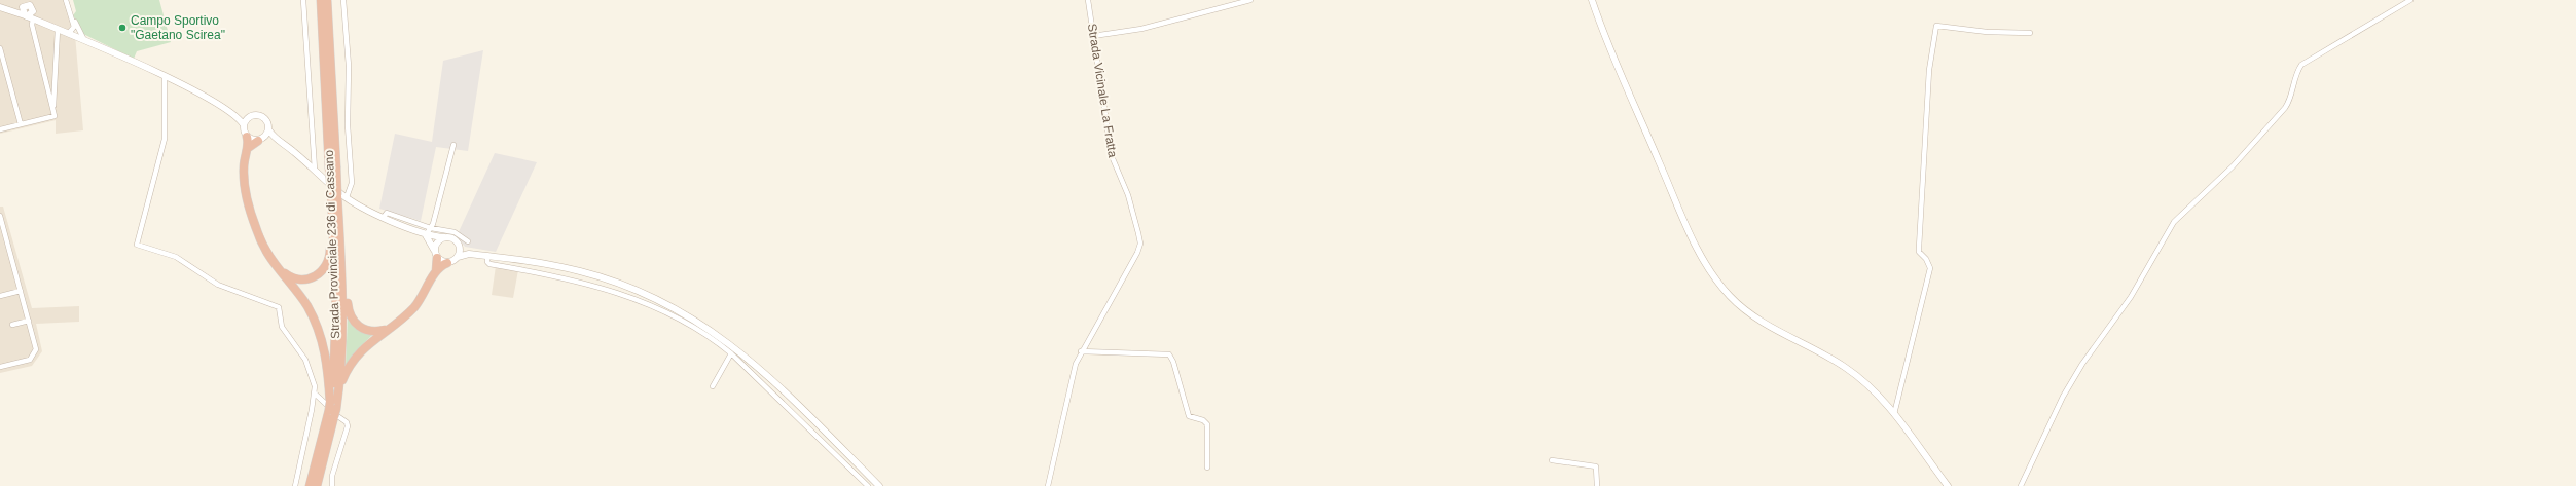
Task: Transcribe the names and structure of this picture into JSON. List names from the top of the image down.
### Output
{
  "streets": {
    "highway": ["Strada Provinciale 236 di Cassano"],
    "street": ["Strada Vicinale La Fratta"]
  },
  "places": ["Campo Sportivo \"Gaetano Scirea\""]
}
